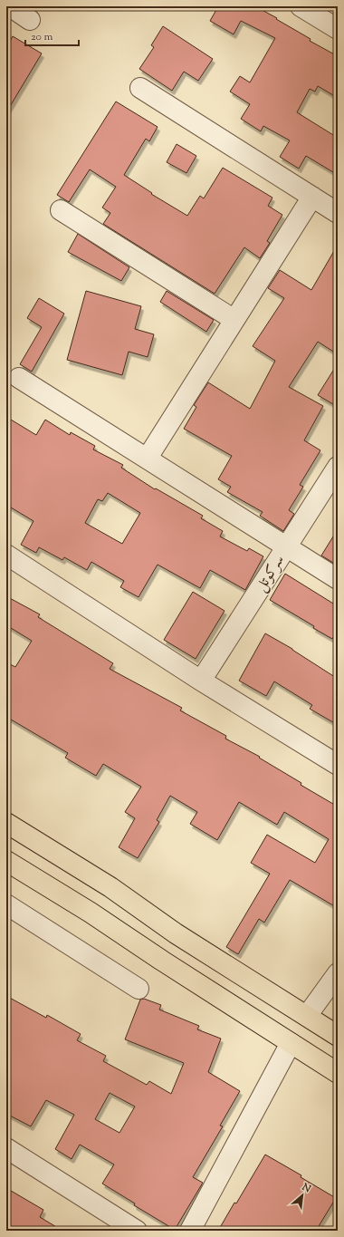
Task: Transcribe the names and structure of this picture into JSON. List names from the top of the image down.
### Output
{
  "streets": {
    "street": ["سرکوتل"]
  },
  "scale_bar": "20 m",
  "north": "top right"
}
